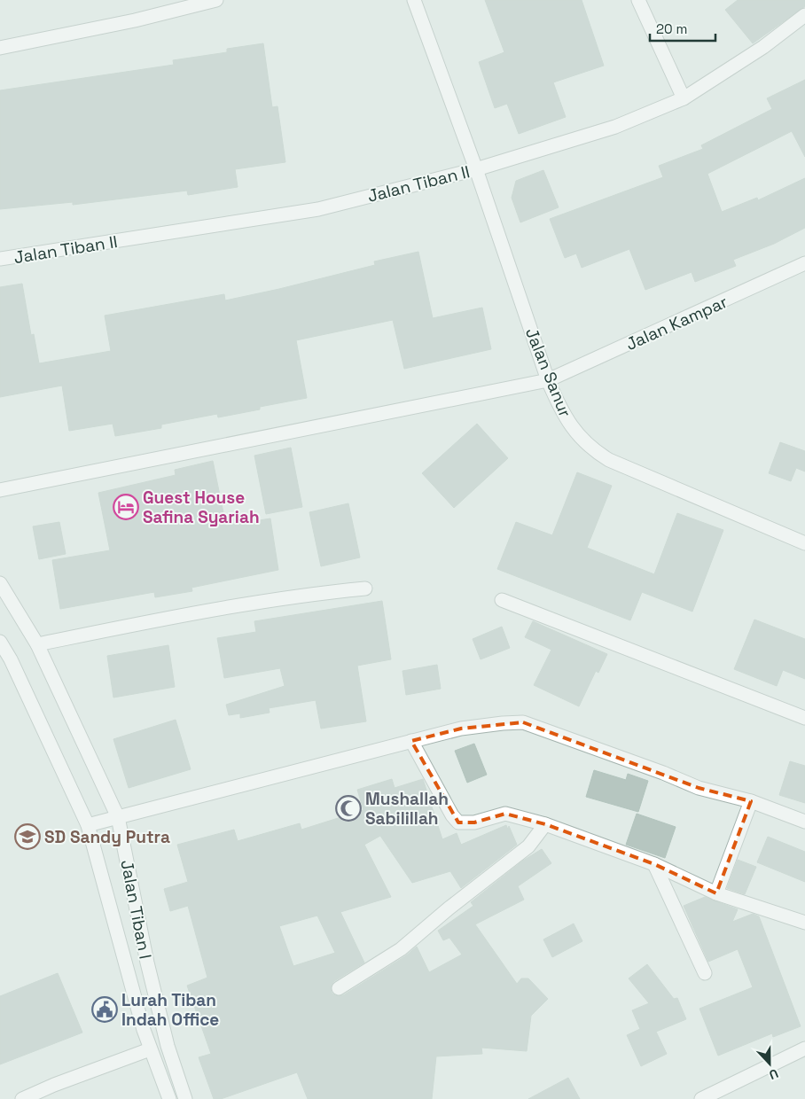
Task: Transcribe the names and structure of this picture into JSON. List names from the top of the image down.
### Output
{
  "streets": {
    "street": [
      "Jalan Tiban II",
      "Jalan Kampar",
      "Jalan Sanur",
      "Jalan Tiban I"
    ]
  },
  "crossings": [
    ["Jalan Tiban II", "Jalan Sanur"],
    ["Jalan Kampar", "Jalan Sanur"]
  ],
  "places": {
    "hotel": ["Guest House Safina Syariah"],
    "mosque": ["Mushallah Sabilillah"],
    "school or university": ["SD Sandy Putra"],
    "public building": ["Lurah Tiban Indah Office"]
  },
  "scale_bar": "20 m",
  "north": "bottom"
}
